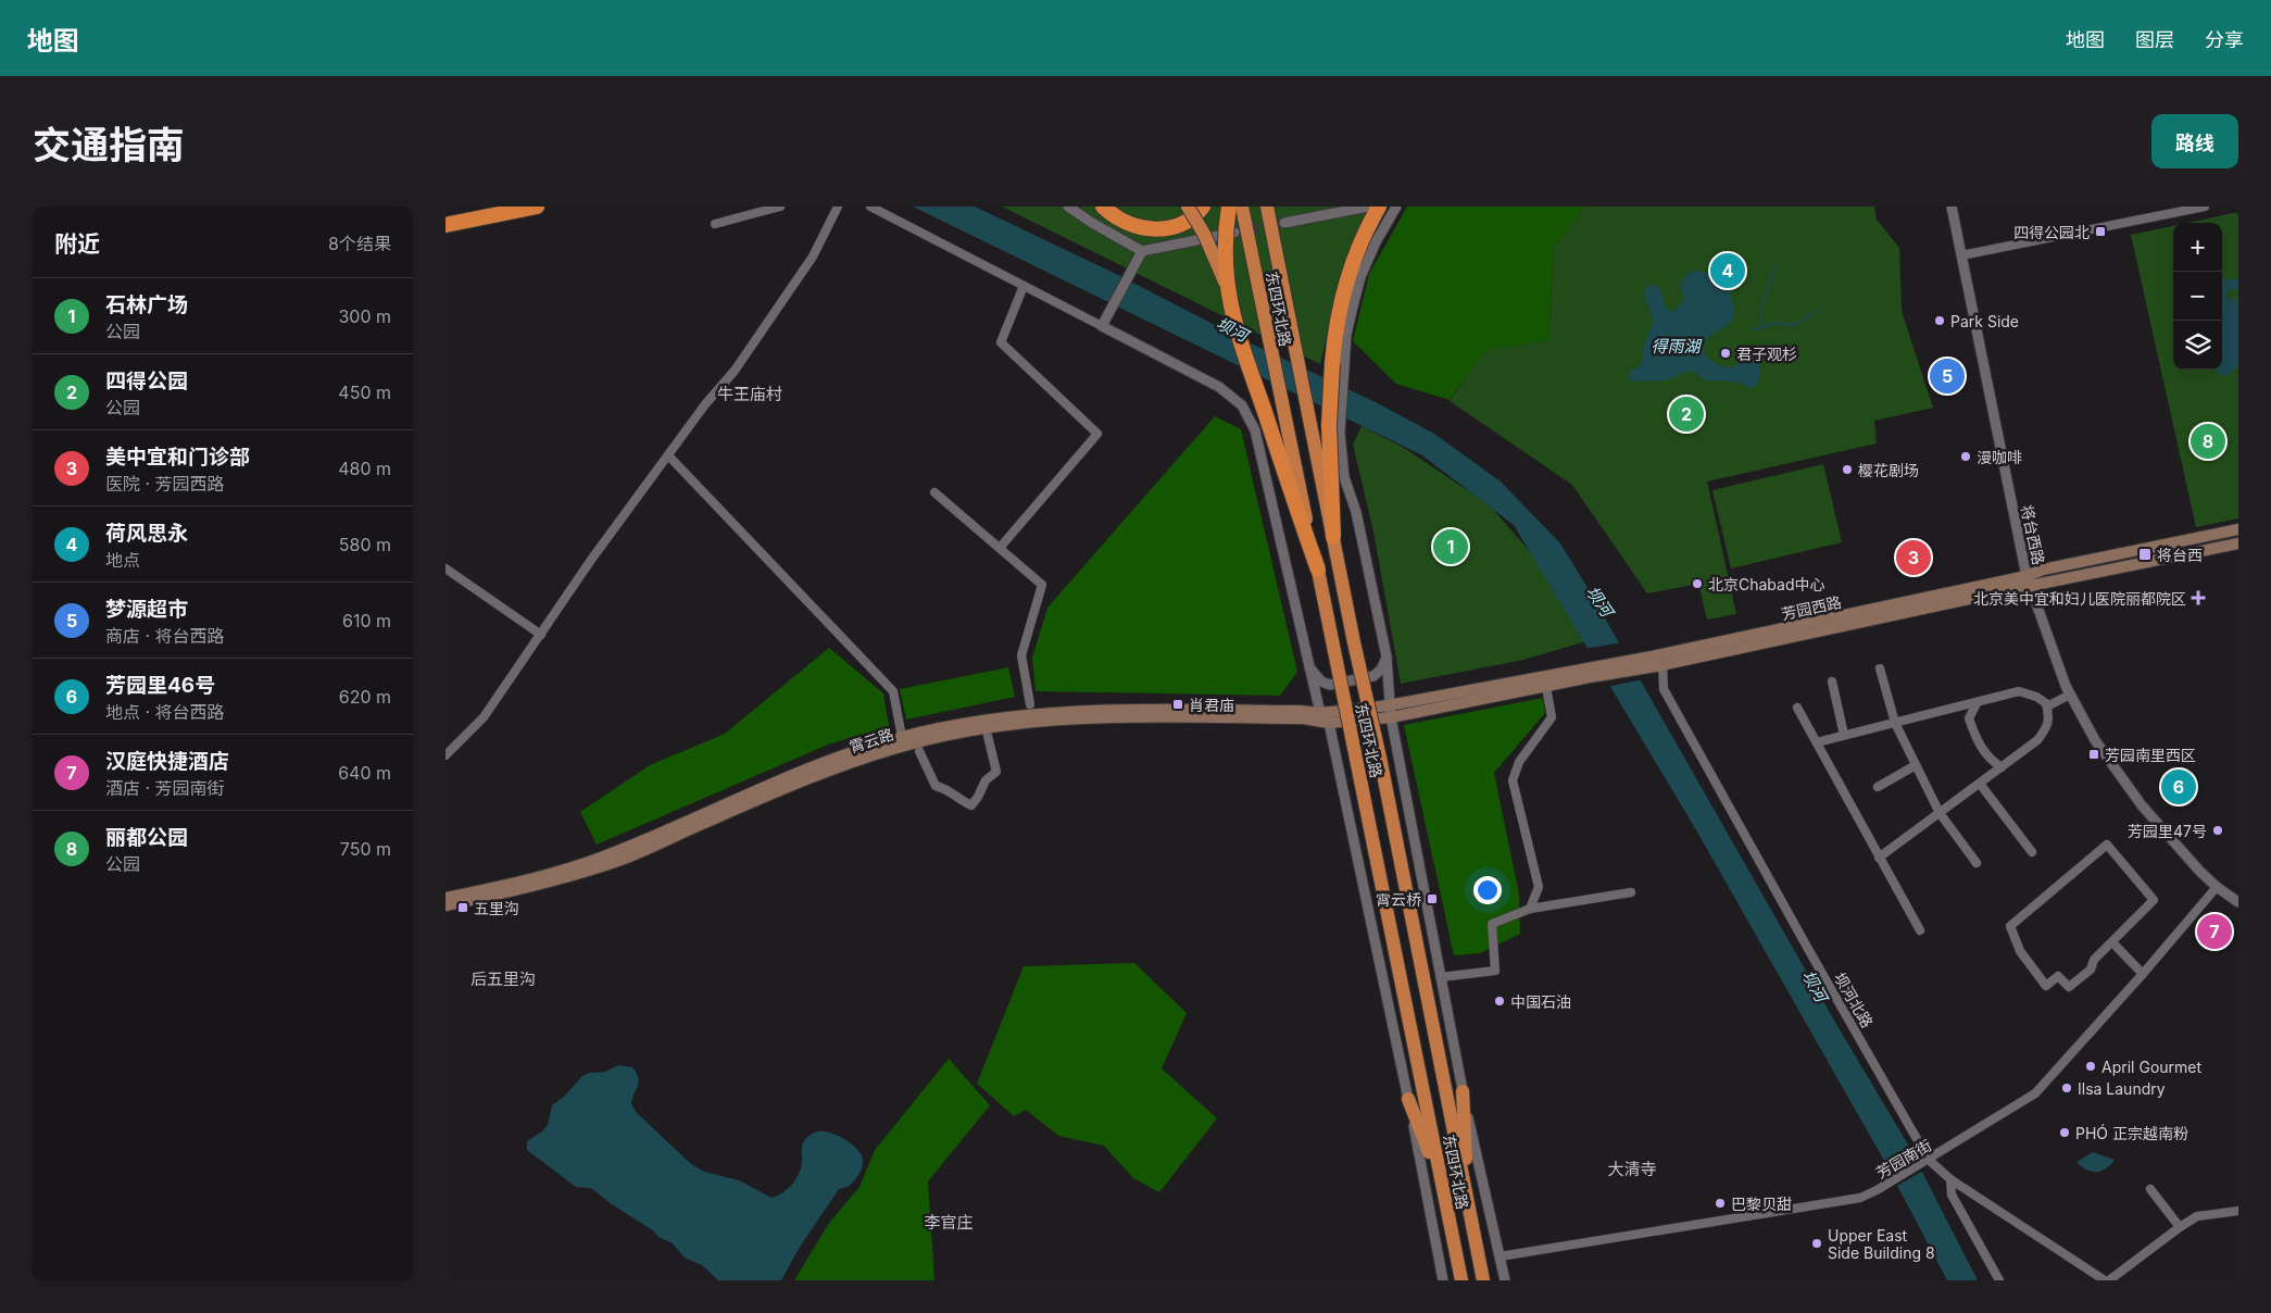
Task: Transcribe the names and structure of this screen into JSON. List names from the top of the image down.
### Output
{
  "streets": {
    "highway": ["东四环北路"],
    "main road": ["芳园西路", "霄云路"],
    "street": ["将台西路", "坝河北路", "芳园南街"]
  },
  "crossings": [
    ["东四环北路", "芳园西路"],
    ["东四环北路", "霄云路"],
    ["东四环北路", "芳园南街"],
    ["将台西路", "芳园西路"],
    ["将台西路", "芳园南街"],
    ["芳园西路", "霄云路"],
    ["芳园西路", "坝河北路"],
    ["坝河北路", "芳园南街"]
  ],
  "districts": [
    "牛王庙村",
    "后五里沟",
    "大清寺",
    "李官庄"
  ],
  "water": ["坝河", "得雨湖"],
  "places": {
    "transit": [
      "四得公园北",
      "将台西",
      "肖君庙",
      "芳园南里西区",
      "霄云桥",
      "五里沟"
    ],
    "other": [
      "Park Side",
      "君子观杉",
      "漫咖啡",
      "樱花剧场",
      "北京Chabad中心",
      "芳园里47号",
      "中国石油",
      "April Gourmet",
      "Ilsa Laundry",
      "PHÓ 正宗越南粉",
      "巴黎贝甜",
      "Upper East Side Building 8"
    ],
    "health": ["北京美中宜和妇儿医院丽都院区"]
  },
  "page": {
    "header": "地图",
    "nav": ["地图", "图层", "分享"],
    "title": "交通指南",
    "buttons": "路线",
    "heading": ["附近", "8个结果"],
    "map_buttons": ["+", "−"],
    "pins": [
      "4",
      "5",
      "2",
      "8",
      "1",
      "3",
      "6",
      "7"
    ],
    "list": [
      {
        "mark": "1",
        "name": "石林广场",
        "note": "公园",
        "value": "300 m"
      },
      {
        "mark": "2",
        "name": "四得公园",
        "note": "公园",
        "value": "450 m"
      },
      {
        "mark": "3",
        "name": "美中宜和门诊部",
        "note": "医院 · 芳园西路",
        "value": "480 m"
      },
      {
        "mark": "4",
        "name": "荷风思永",
        "note": "地点",
        "value": "580 m"
      },
      {
        "mark": "5",
        "name": "梦源超市",
        "note": "商店 · 将台西路",
        "value": "610 m"
      },
      {
        "mark": "6",
        "name": "芳园里46号",
        "note": "地点 · 将台西路",
        "value": "620 m"
      },
      {
        "mark": "7",
        "name": "汉庭快捷酒店",
        "note": "酒店 · 芳园南街",
        "value": "640 m"
      },
      {
        "mark": "8",
        "name": "丽都公园",
        "note": "公园",
        "value": "750 m"
      }
    ]
  }
}
